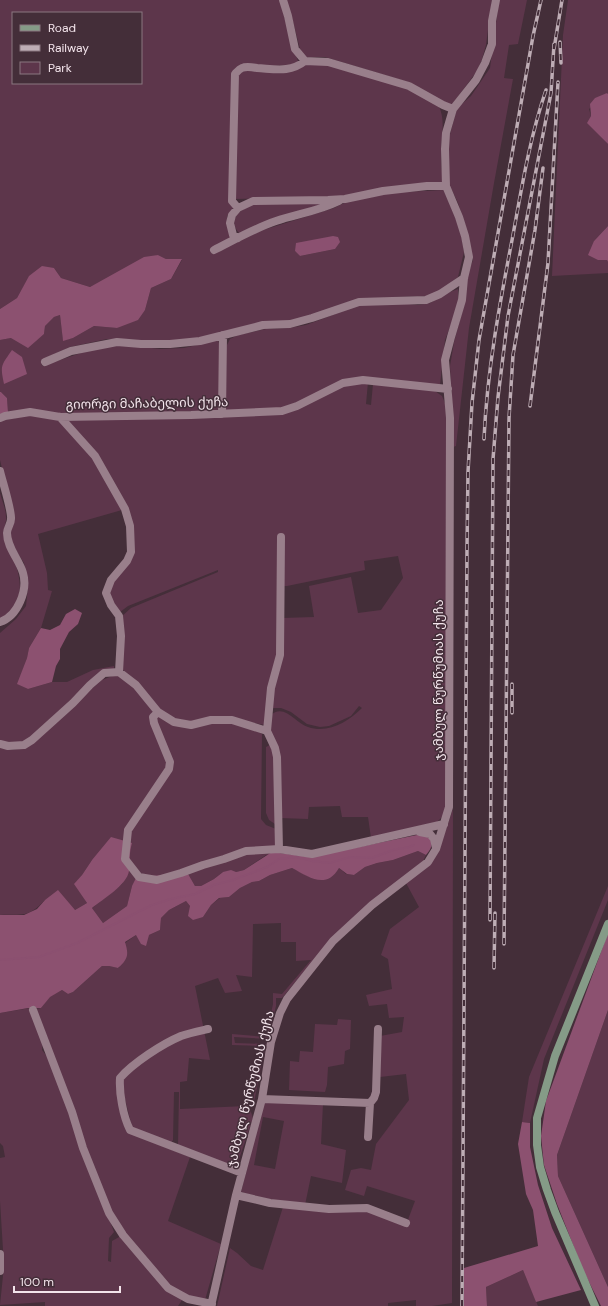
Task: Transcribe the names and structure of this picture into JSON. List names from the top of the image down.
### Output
{
  "streets": {
    "street": ["გიორგი მაჩაბელის ქუჩა", "ჯამბულ წურწუმიას ქუჩა"]
  },
  "crossings": [
    ["გიორგი მაჩაბელის ქუჩა", "ჯამბულ წურწუმიას ქუჩა"]
  ],
  "legend": ["Road", "Railway", "Park"],
  "scale_bar": "100 m"
}
